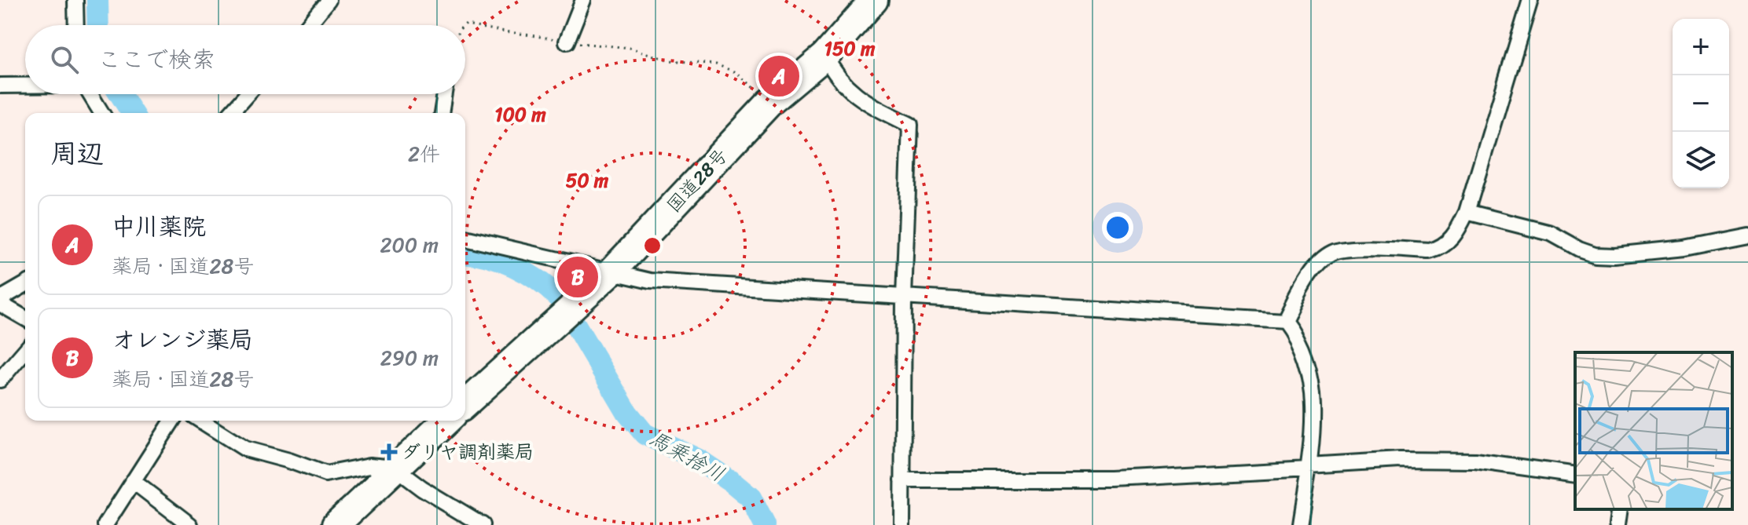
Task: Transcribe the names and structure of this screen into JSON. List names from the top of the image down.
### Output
{
  "streets": {
    "highway": ["国道28号"]
  },
  "water": ["馬乗捨川"],
  "places": {
    "health": ["ダリヤ調剤薬局"]
  },
  "page": {
    "map_buttons": ["+", "−"],
    "search": "ここで検索",
    "pins": ["A", "B"],
    "heading": ["周辺", "2件"],
    "list": [
      {
        "mark": "A",
        "name": "中川薬院",
        "note": "薬局 · 国道28号",
        "value": "200 m"
      },
      {
        "mark": "B",
        "name": "オレンジ薬局",
        "note": "薬局 · 国道28号",
        "value": "290 m"
      }
    ]
  },
  "rings": ["150 m", "100 m", "50 m"]
}
